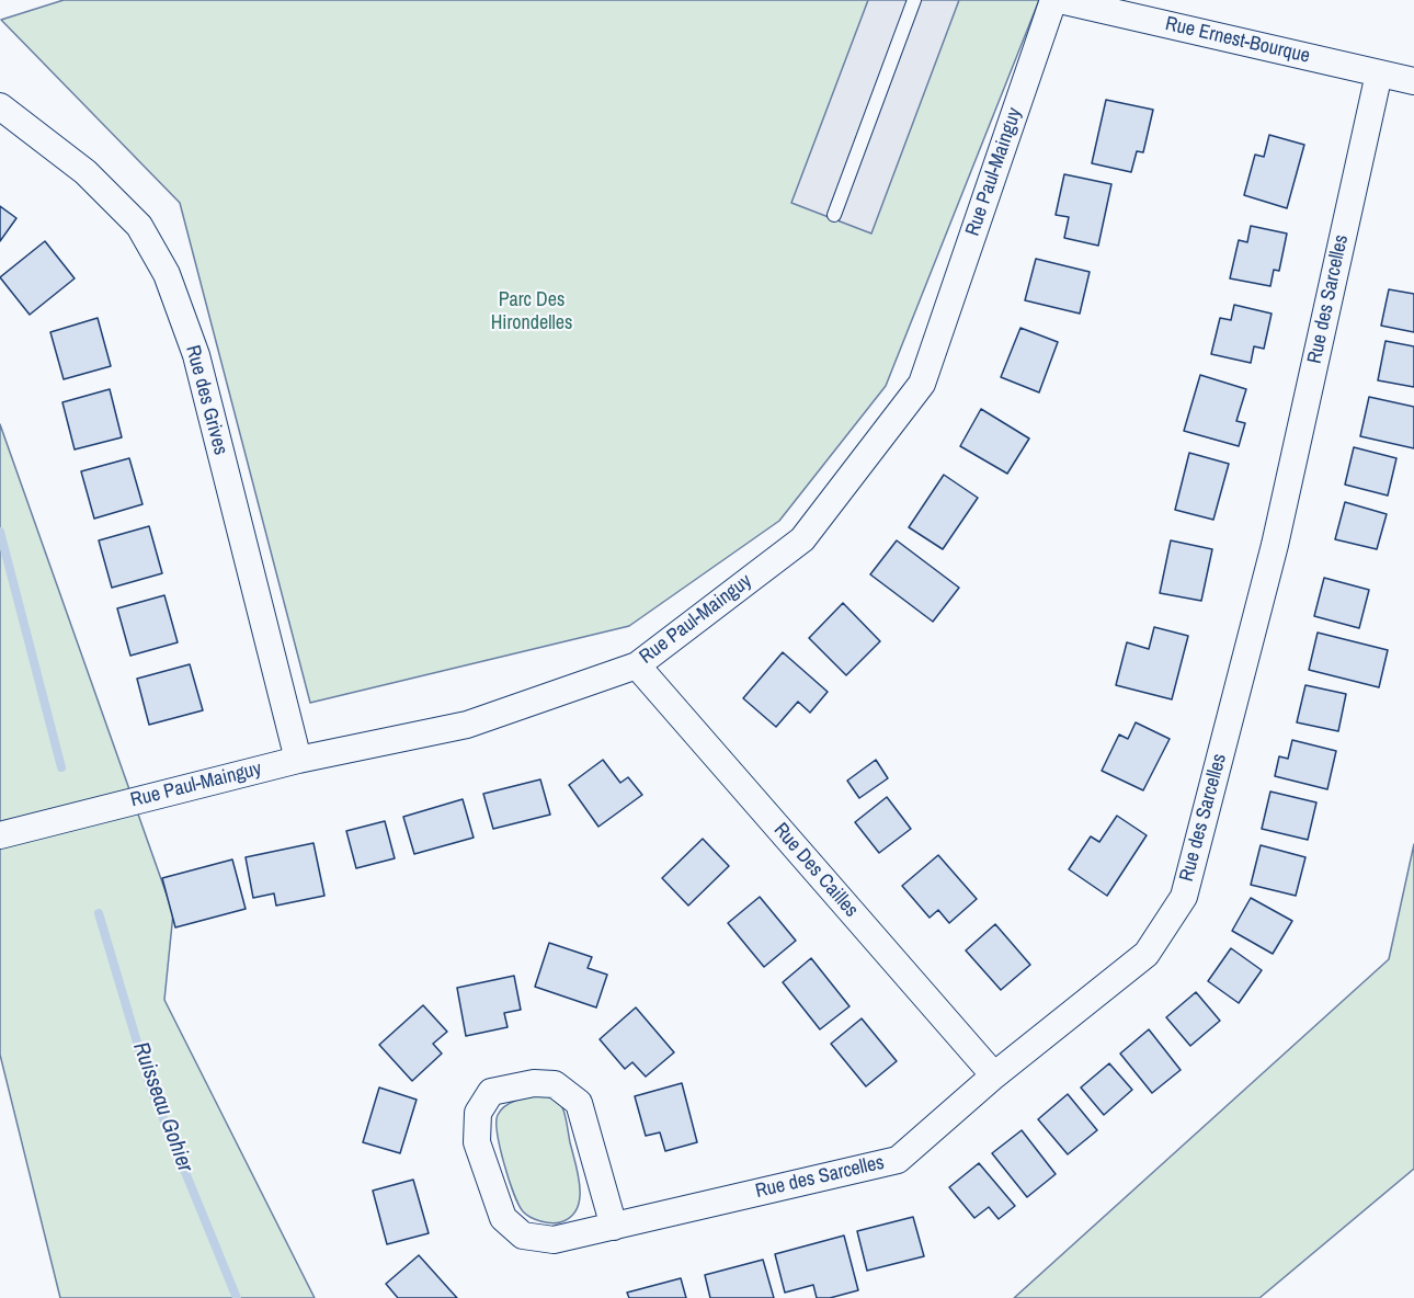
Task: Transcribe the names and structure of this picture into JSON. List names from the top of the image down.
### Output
{
  "streets": {
    "street": [
      "Rue Ernest-Bourque",
      "Rue Paul-Mainguy",
      "Rue des Sarcelles",
      "Rue des Grives",
      "Rue Des Cailles"
    ]
  },
  "crossings": [
    ["Rue Ernest-Bourque", "Rue des Sarcelles"],
    ["Rue Paul-Mainguy", "Rue des Grives"],
    ["Rue Paul-Mainguy", "Rue Des Cailles"],
    ["Rue des Sarcelles", "Rue Des Cailles"]
  ],
  "water": ["Ruisseau Gohier"],
  "parks": ["Parc Des Hirondelles"]
}
